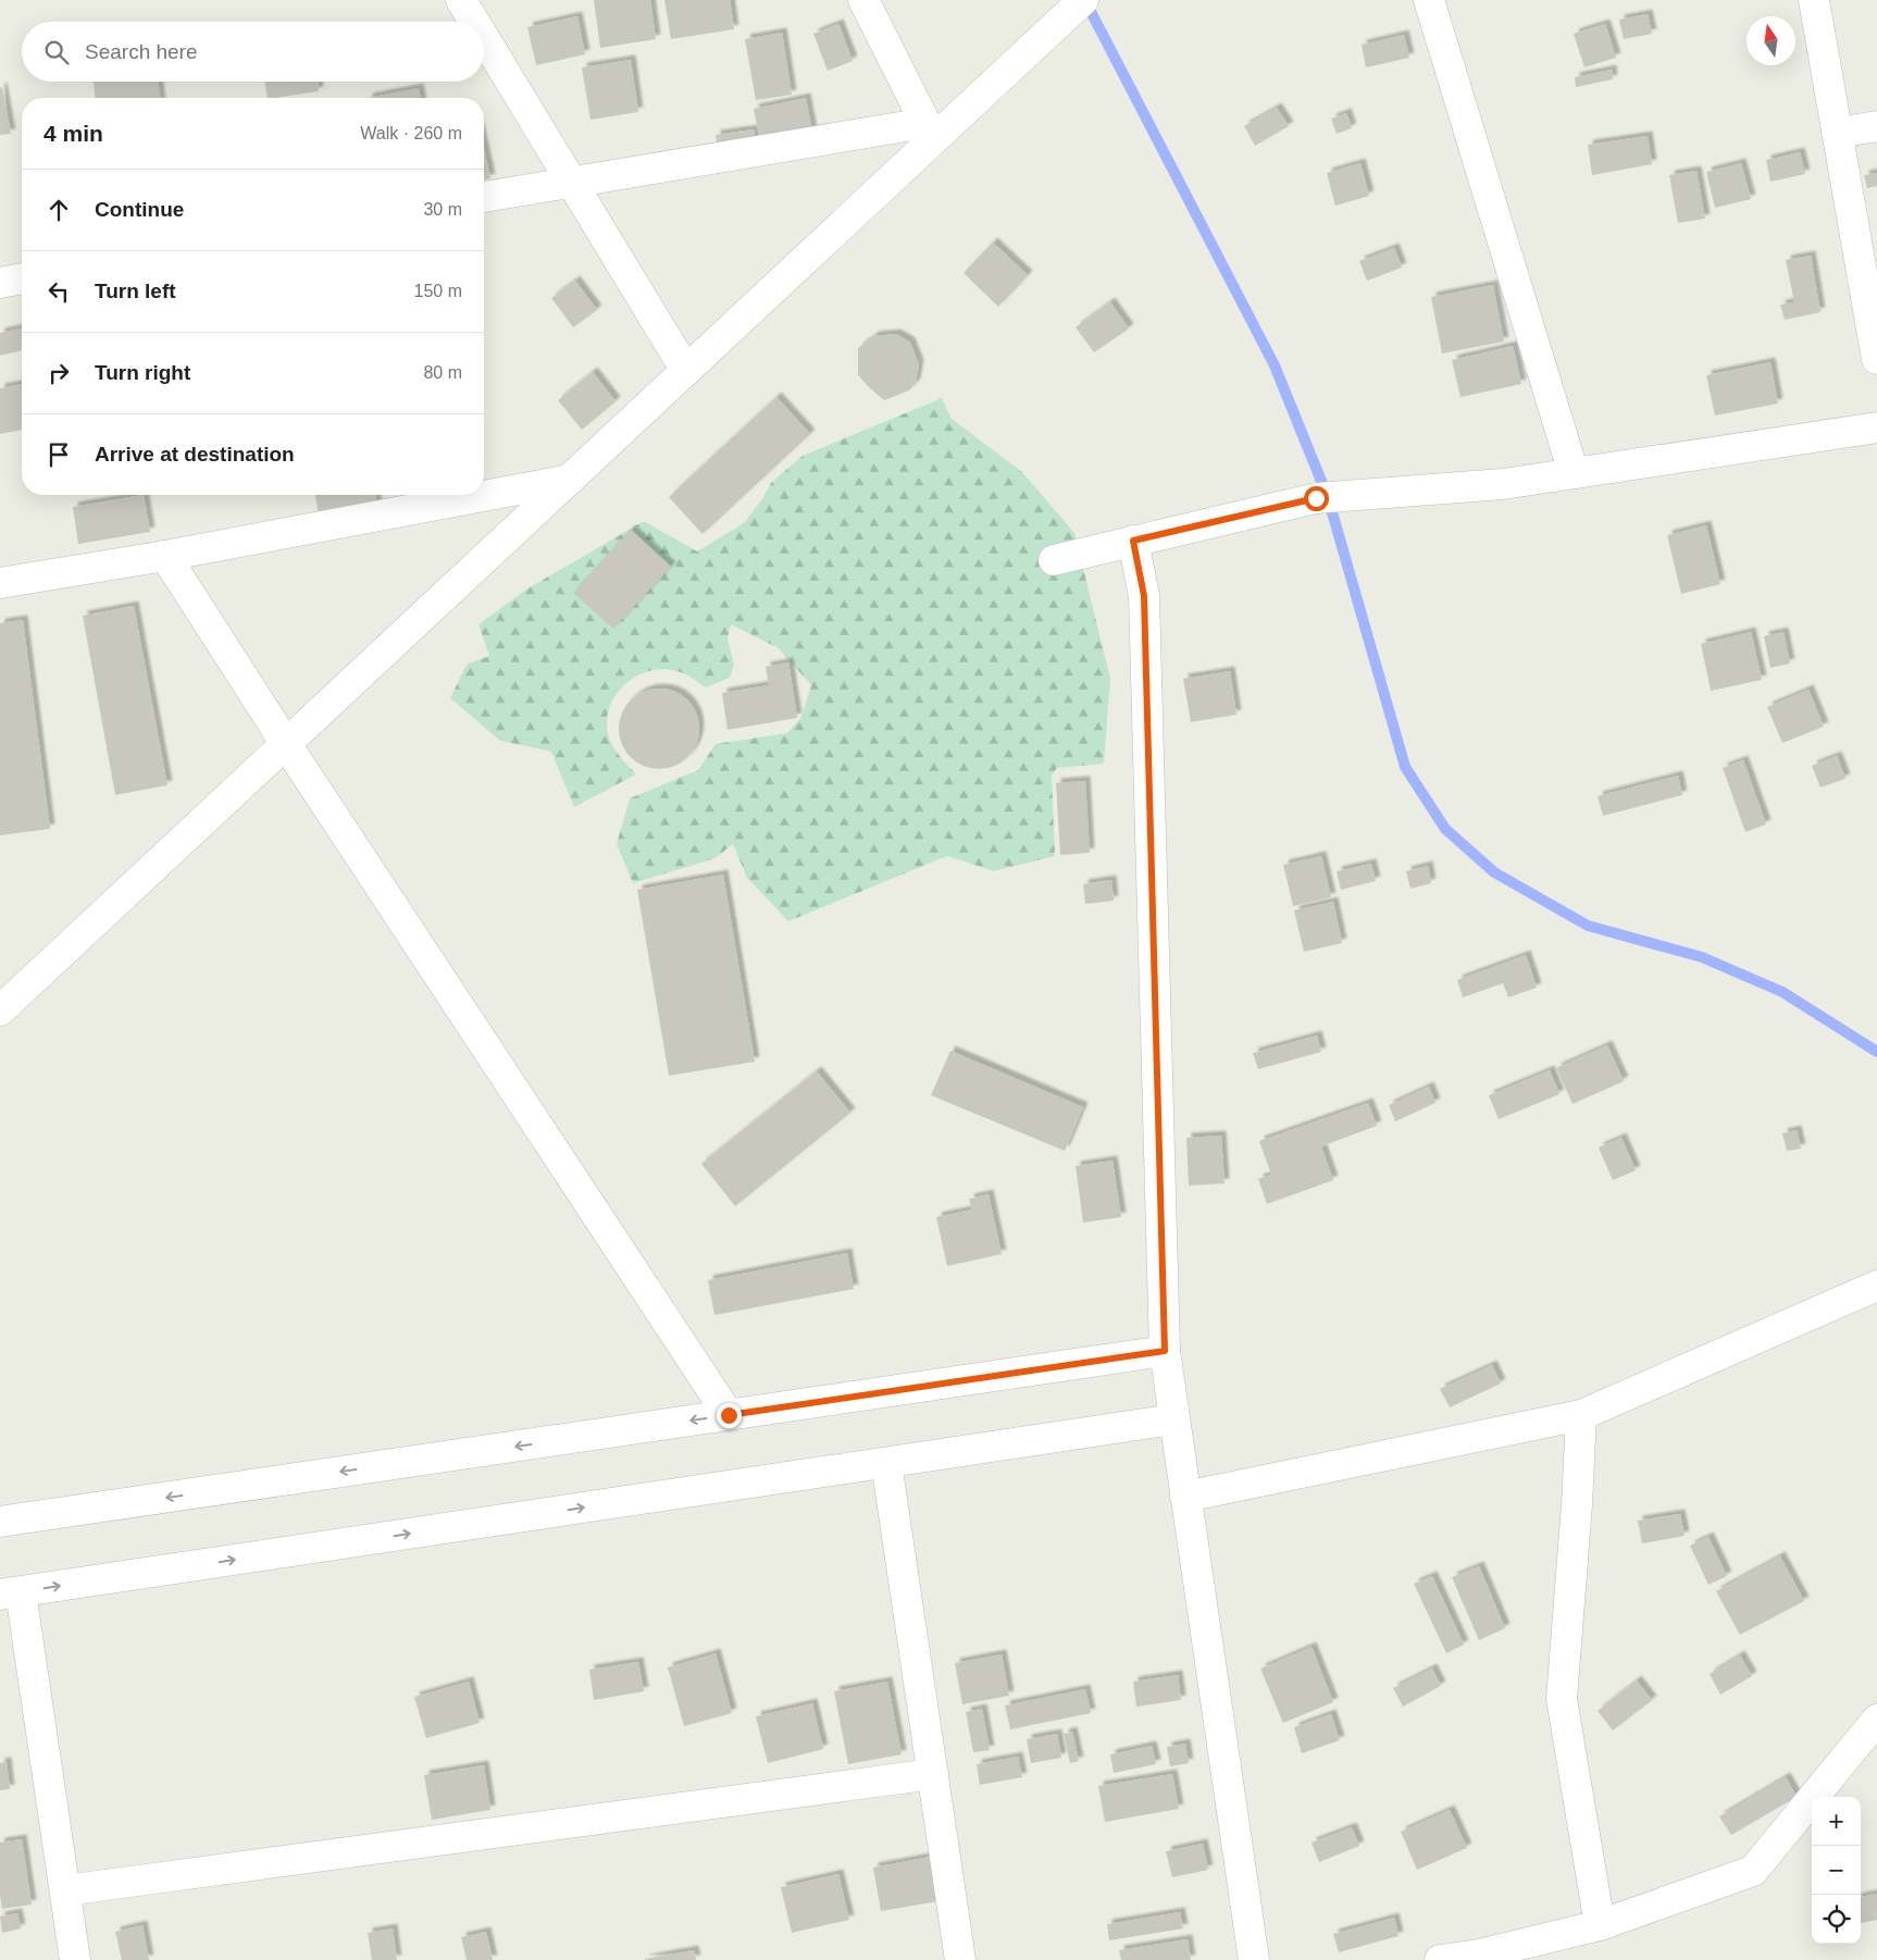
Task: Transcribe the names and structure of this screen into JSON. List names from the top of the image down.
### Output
{
  "north": "top",
  "page": {
    "search": "Search here",
    "heading": ["4 min", "Walk · 260 m"],
    "list": [
      ["Continue", "30 m"],
      ["Turn left", "150 m"],
      ["Turn right", "80 m"],
      "Arrive at destination"
    ],
    "map_buttons": ["+", "−"]
  }
}
